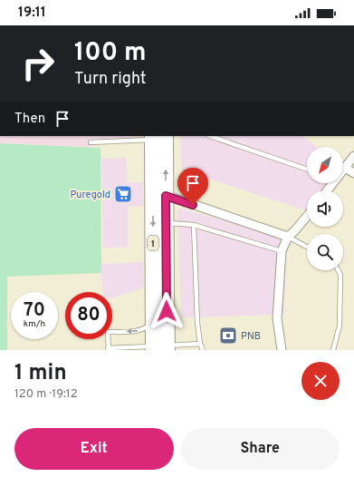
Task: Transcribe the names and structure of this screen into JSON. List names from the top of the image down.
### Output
{
  "streets": {
    "highway": ["1"]
  },
  "places": {
    "supermarket": ["Puregold"],
    "bank": ["PNB"]
  },
  "north": "bottom left",
  "page": {
    "status": "19:11",
    "turn": ["100 m", "Turn right"],
    "then": "Then",
    "speed": "70 km/h",
    "limit": "80",
    "heading": ["1 min", "120 m · 19:12"],
    "buttons": ["Exit", "Share"]
  }
}
